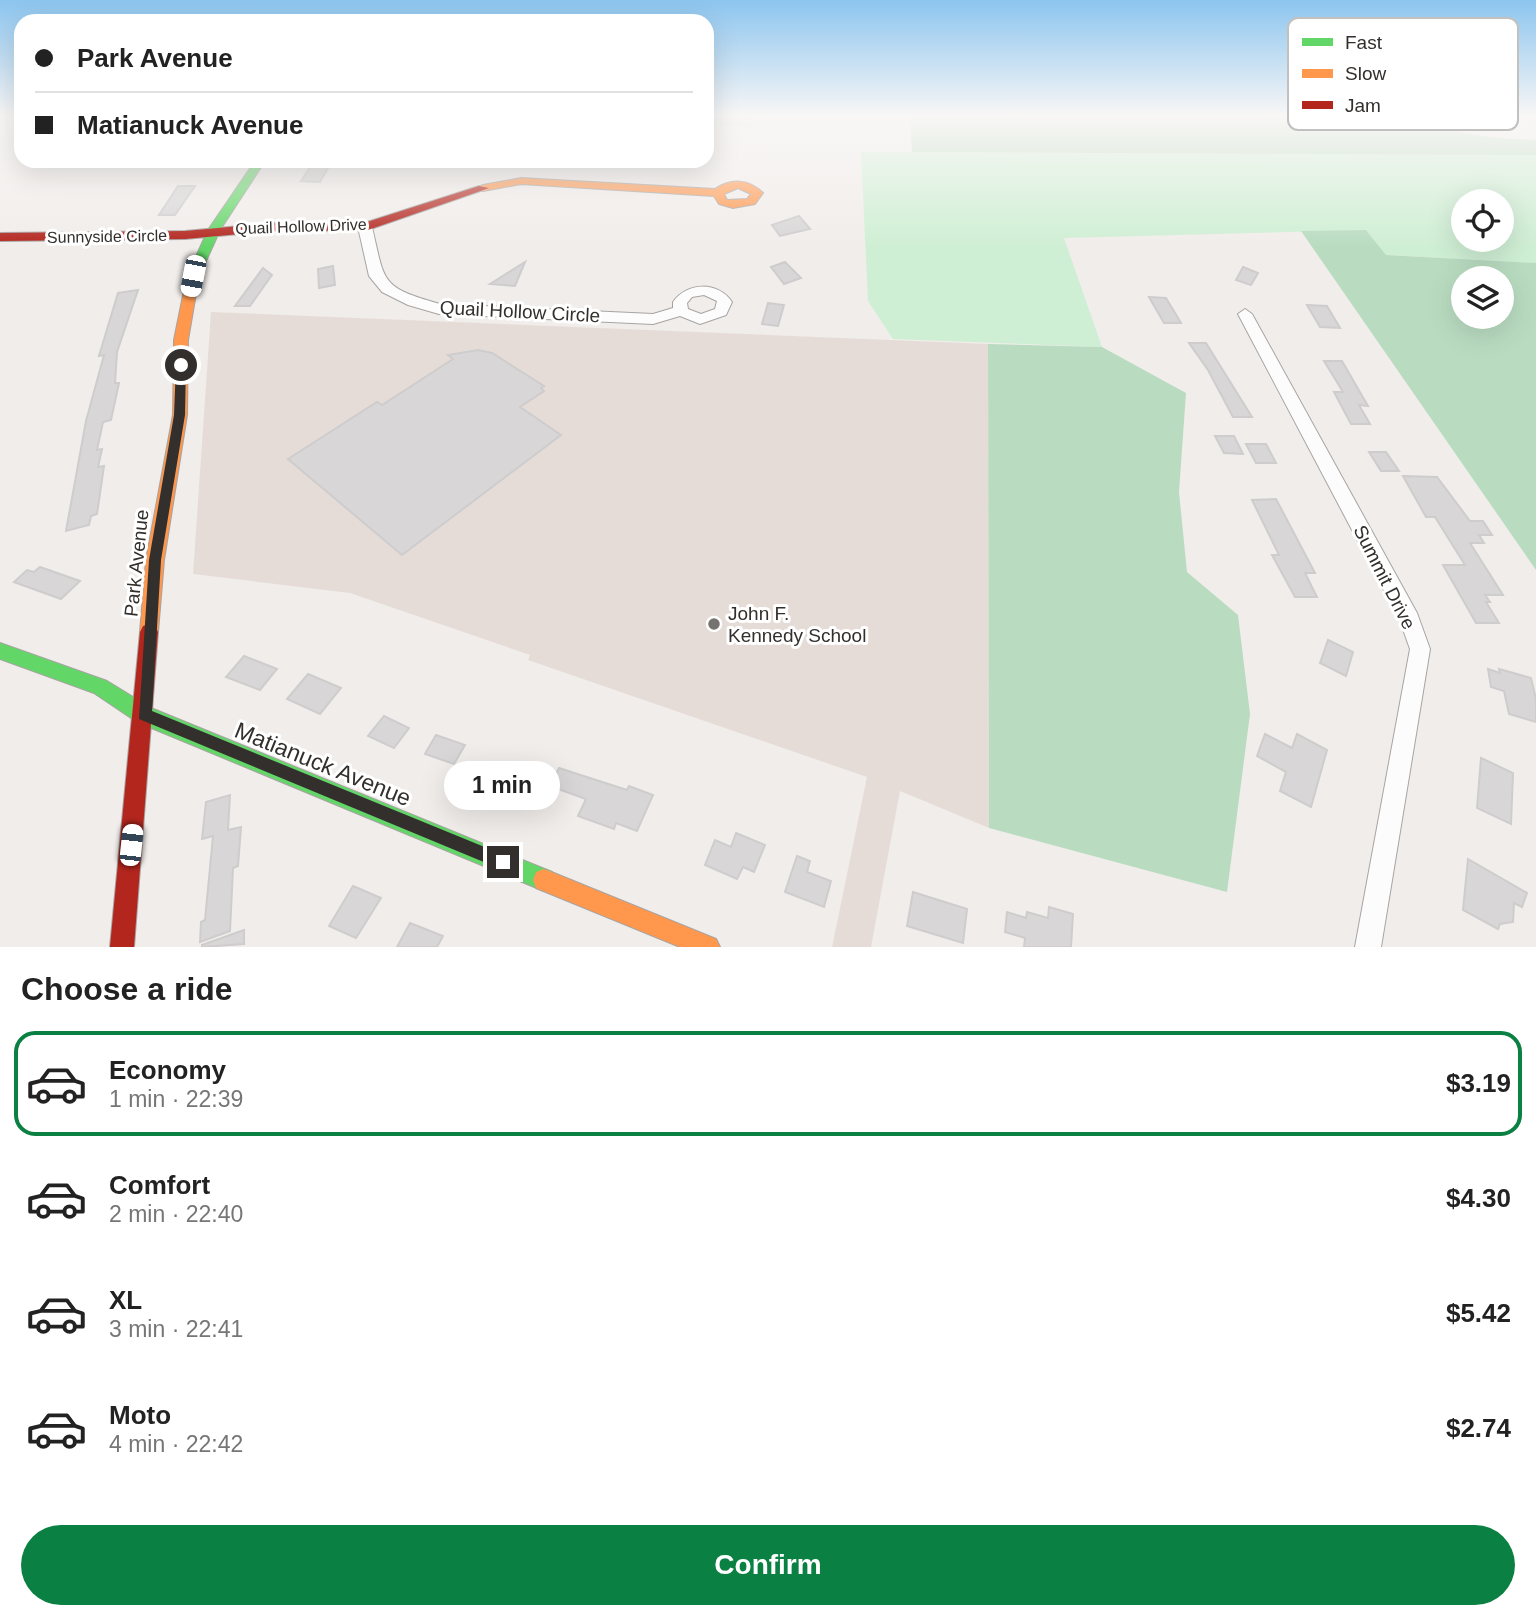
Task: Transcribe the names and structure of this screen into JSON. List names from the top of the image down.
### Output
{
  "streets": {
    "street": [
      "Quail Hollow Drive",
      "Sunnyside Circle",
      "Quail Hollow Circle",
      "Park Avenue",
      "Summit Drive",
      "Matianuck Avenue"
    ]
  },
  "crossings": [
    ["Quail Hollow Drive", "Sunnyside Circle"],
    ["Quail Hollow Drive", "Quail Hollow Circle"],
    ["Quail Hollow Drive", "Park Avenue"],
    ["Sunnyside Circle", "Park Avenue"],
    ["Park Avenue", "Matianuck Avenue"]
  ],
  "places": ["John F. Kennedy School"],
  "legend": ["Fast", "Slow", "Jam"],
  "page": {
    "banner": ["Park Avenue", "Matianuck Avenue"],
    "bubble": "1 min",
    "heading": "Choose a ride",
    "list": [
      {
        "name": "Economy",
        "note": "1 min · 22:39",
        "value": "$3.19"
      },
      {
        "name": "Comfort",
        "note": "2 min · 22:40",
        "value": "$4.30"
      },
      {
        "name": "XL",
        "note": "3 min · 22:41",
        "value": "$5.42"
      },
      {
        "name": "Moto",
        "note": "4 min · 22:42",
        "value": "$2.74"
      }
    ],
    "buttons": "Confirm"
  }
}
